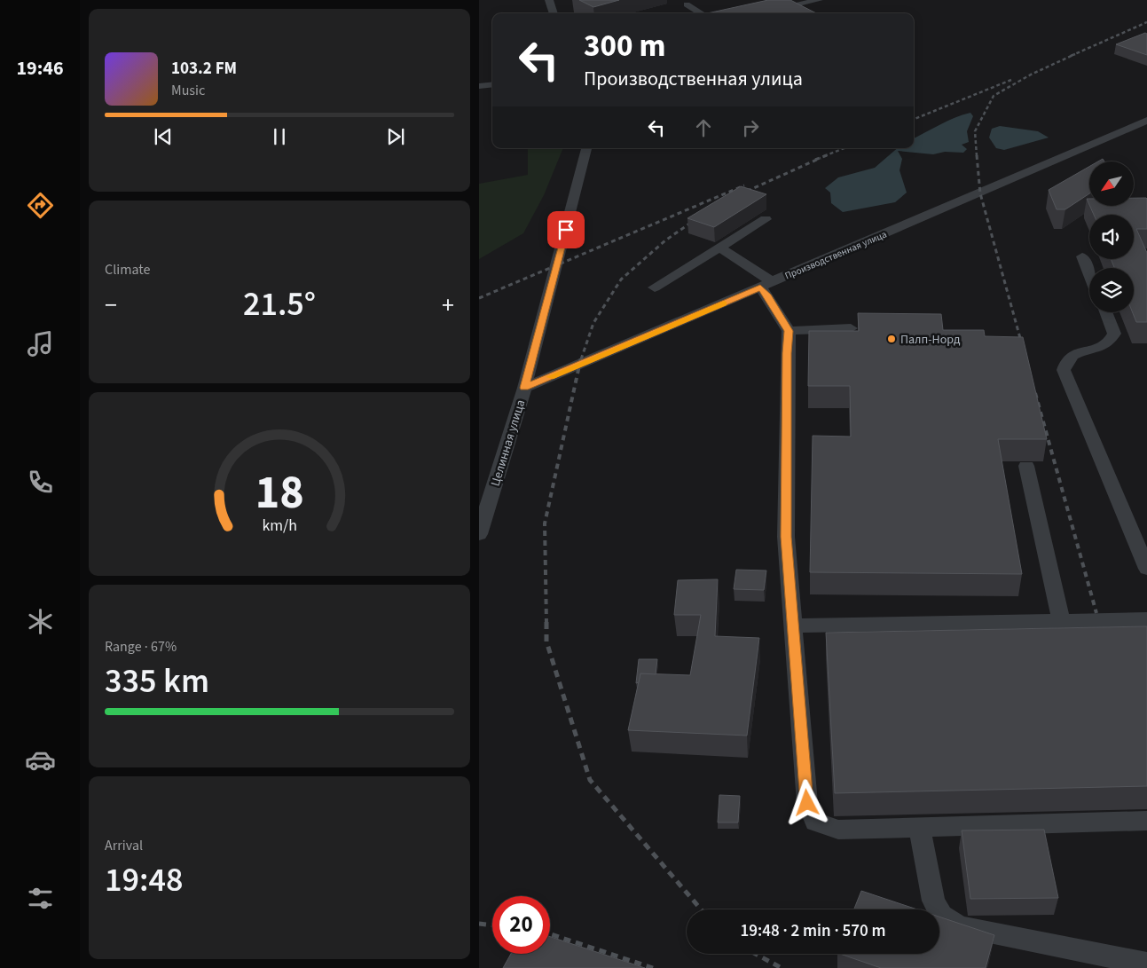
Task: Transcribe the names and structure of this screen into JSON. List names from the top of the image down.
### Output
{
  "streets": {
    "street": ["Производственная улица", "Целинная улица"]
  },
  "crossings": [
    ["Производственная улица", "Целинная улица"]
  ],
  "places": ["Палп-Норд"],
  "north": "bottom left",
  "page": {
    "tabs": "19:46",
    "turn": ["300 m", "Производственная улица"],
    "song": ["103.2 FM", "Music"],
    "tile": [
      "Climate",
      ["Range · 67%", "335 km"],
      ["Arrival", "19:48"]
    ],
    "heat": ["−", "21.5°", "+"],
    "limit": "20",
    "trip": "19:48 · 2 min · 570 m",
    "gauge": ["18", "km/h"]
  }
}
